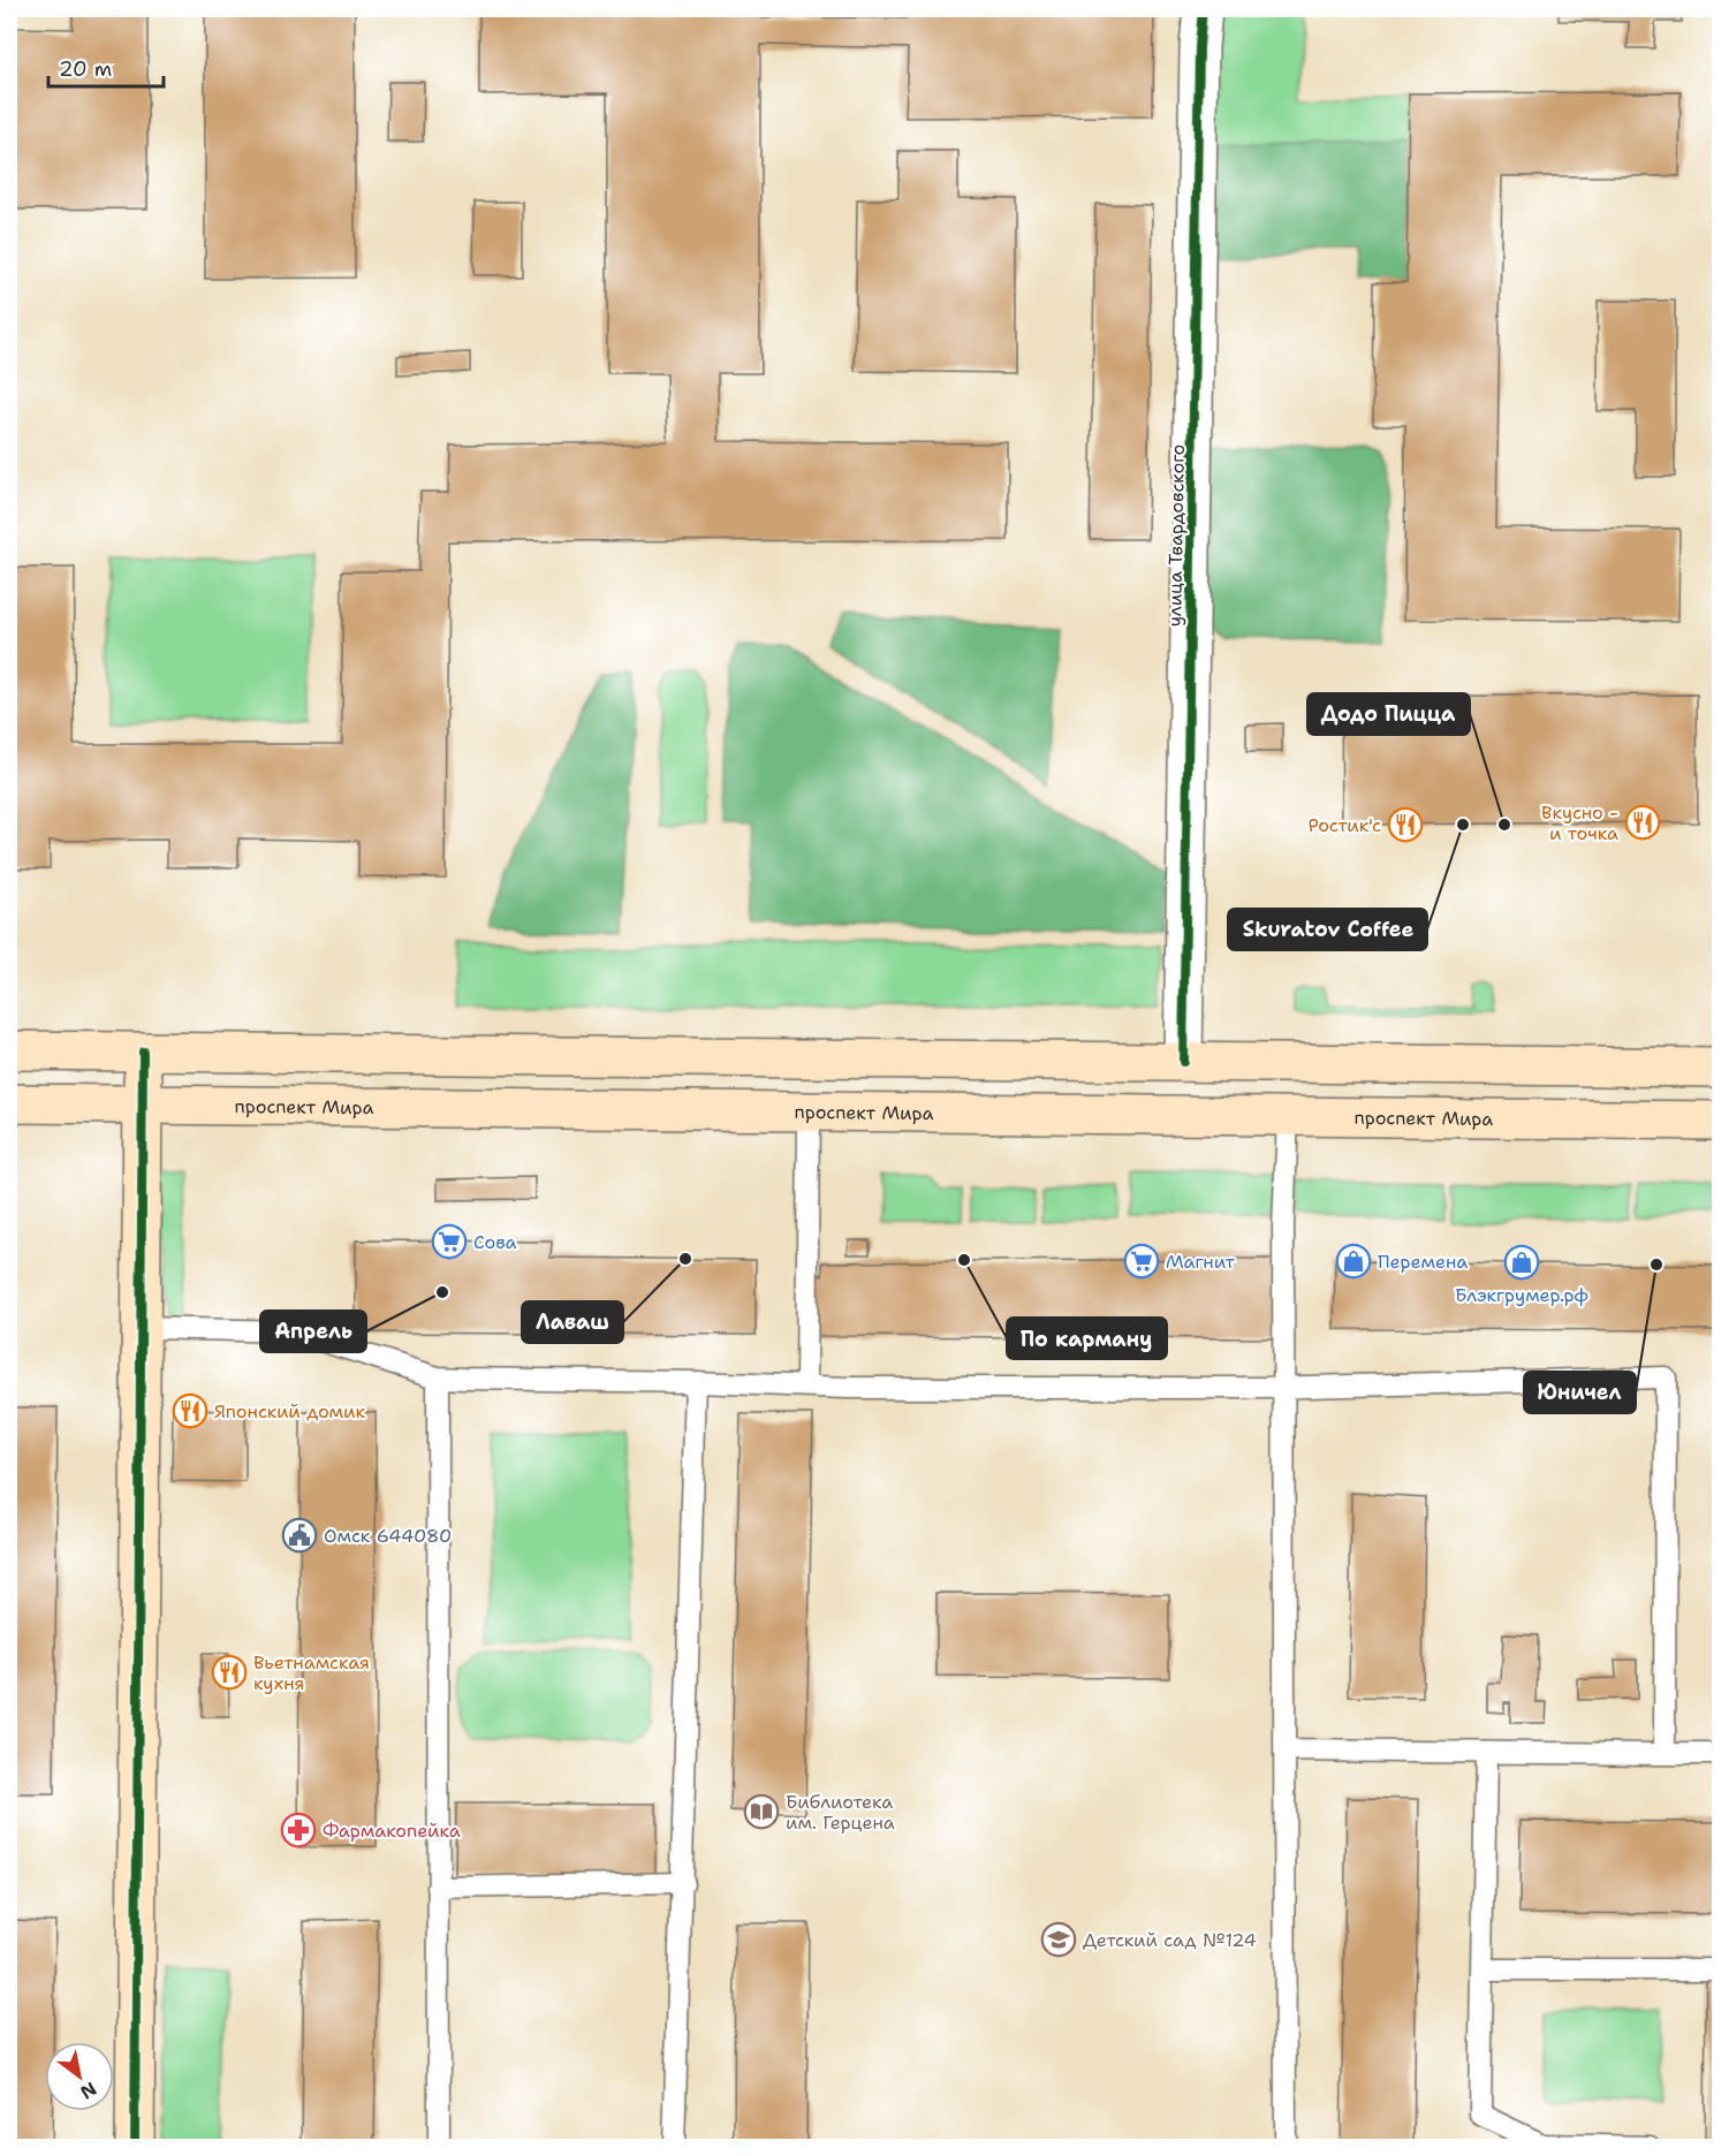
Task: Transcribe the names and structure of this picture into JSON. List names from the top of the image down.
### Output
{
  "streets": {
    "main road": ["проспект Мира"],
    "street": ["улица Твардовского"]
  },
  "places": {
    "restaurant": [
      "Вкусно - и точка",
      "Ростик'с",
      "Японский домик",
      "Вьетнамская кухня"
    ],
    "other": [
      "Skuratov Coffee",
      "Додо Пицца",
      "Лаваш",
      "По карману",
      "Юничел",
      "Апрель"
    ],
    "supermarket": ["Сова", "Магнит"],
    "shop": ["Перемена", "Блэкгрумер.рф"],
    "public building": ["Омск 644080"],
    "library": ["Библиотека им. Герцена"],
    "pharmacy": ["Фармакопейка"],
    "school or university": ["Детский сад №124"]
  },
  "scale_bar": "20 m",
  "north": "bottom right"
}
